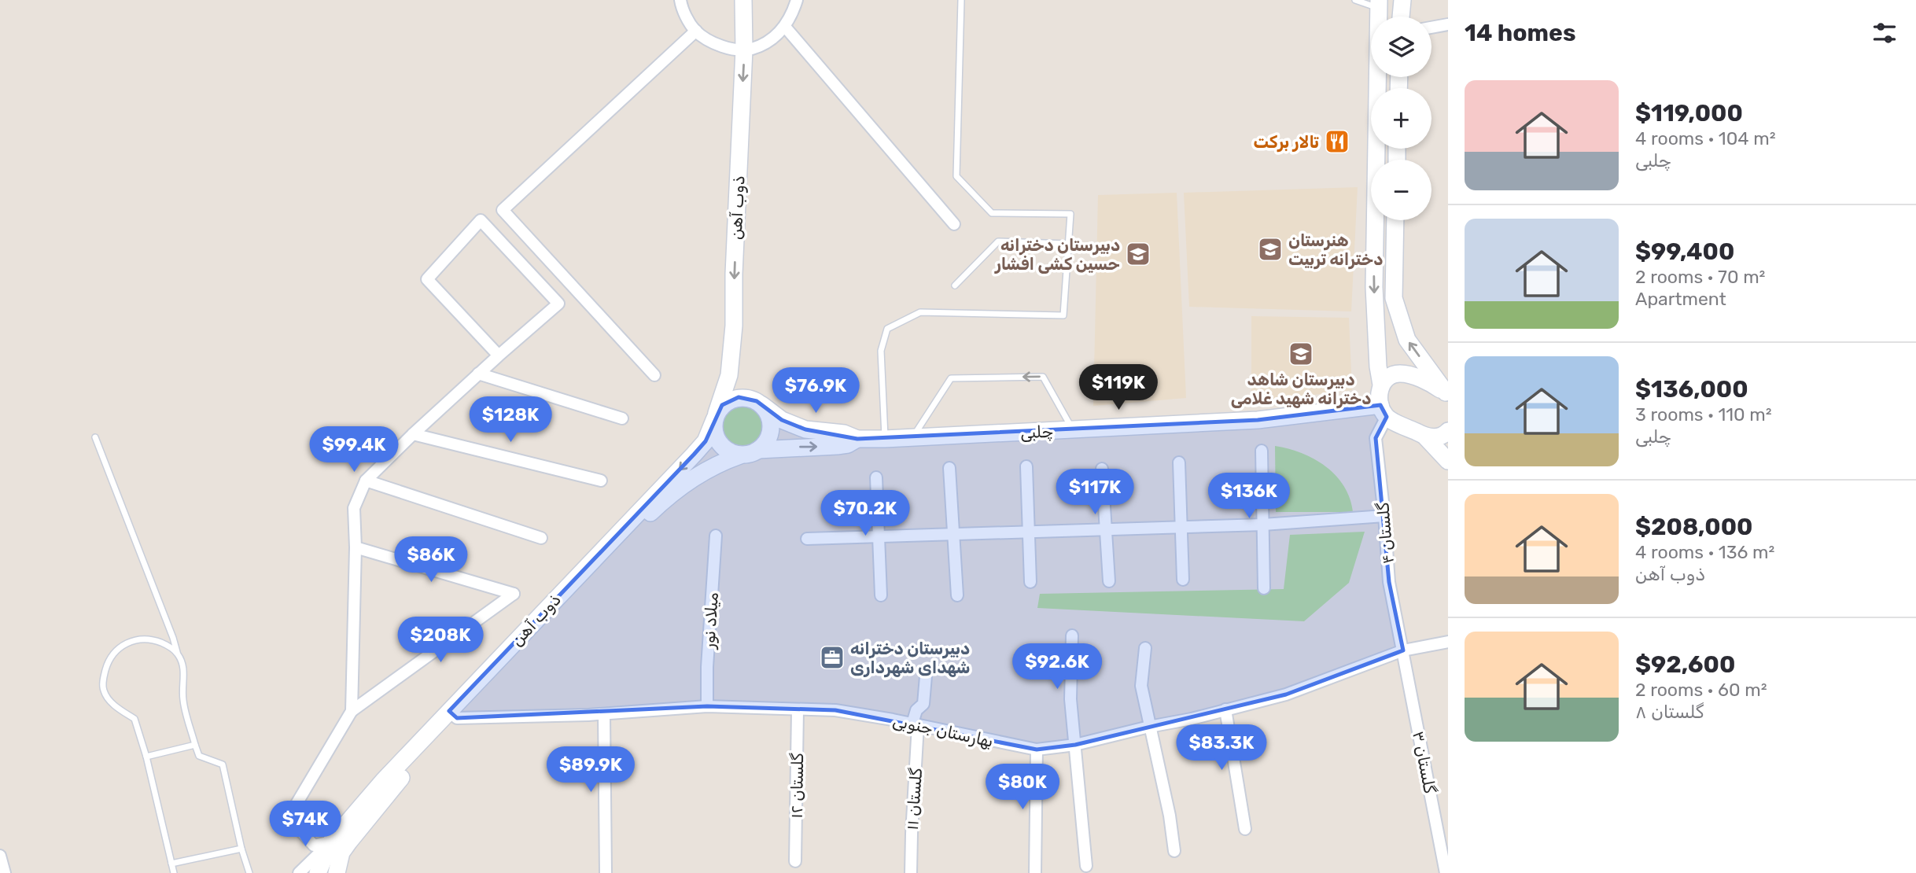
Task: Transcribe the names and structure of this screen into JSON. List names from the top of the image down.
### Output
{
  "streets": {
    "main road": ["ذوب آهن", "چلبی"],
    "street": [
      "گلستان ۴",
      "میلاد نور",
      "بهارستان جنوبی",
      "گلستان ۳",
      "گلستان ۱۲",
      "گلستان ۱۱"
    ]
  },
  "crossings": [
    ["ذوب آهن", "بهارستان جنوبی"],
    ["چلبی", "گلستان ۴"],
    ["گلستان ۴", "بهارستان جنوبی"],
    ["گلستان ۴", "گلستان ۳"],
    ["میلاد نور", "بهارستان جنوبی"],
    ["بهارستان جنوبی", "گلستان ۳"],
    ["بهارستان جنوبی", "گلستان ۱۲"],
    ["بهارستان جنوبی", "گلستان ۱۱"]
  ],
  "places": {
    "restaurant": ["تالار برکت"],
    "school or university": ["هنرستان دخترانه تربیت", "دبیرستان دخترانه حسین کشی افشار", "دبیرستان شاهد دخترانه شهید غلامی"],
    "office": ["دبیرستان دخترانه شهدای شهرداری"]
  },
  "page": {
    "heading": "14 homes",
    "map_buttons": ["+", "−"],
    "list": [
      {
        "name": "$119,000",
        "note": "4 rooms · 104 m² · چلبی"
      },
      {
        "name": "$99,400",
        "note": "2 rooms · 70 m² · Apartment"
      },
      {
        "name": "$136,000",
        "note": "3 rooms · 110 m² · چلبی"
      },
      {
        "name": "$208,000",
        "note": "4 rooms · 136 m² · ذوب آهن"
      },
      {
        "name": "$92,600",
        "note": "2 rooms · 60 m² · گلستان ۸"
      }
    ],
    "price": [
      "$119K",
      "$76.9K",
      "$128K",
      "$99.4K",
      "$117K",
      "$136K",
      "$70.2K",
      "$86K",
      "$208K",
      "$92.6K",
      "$83.3K",
      "$89.9K",
      "$80K",
      "$74K"
    ]
  }
}
